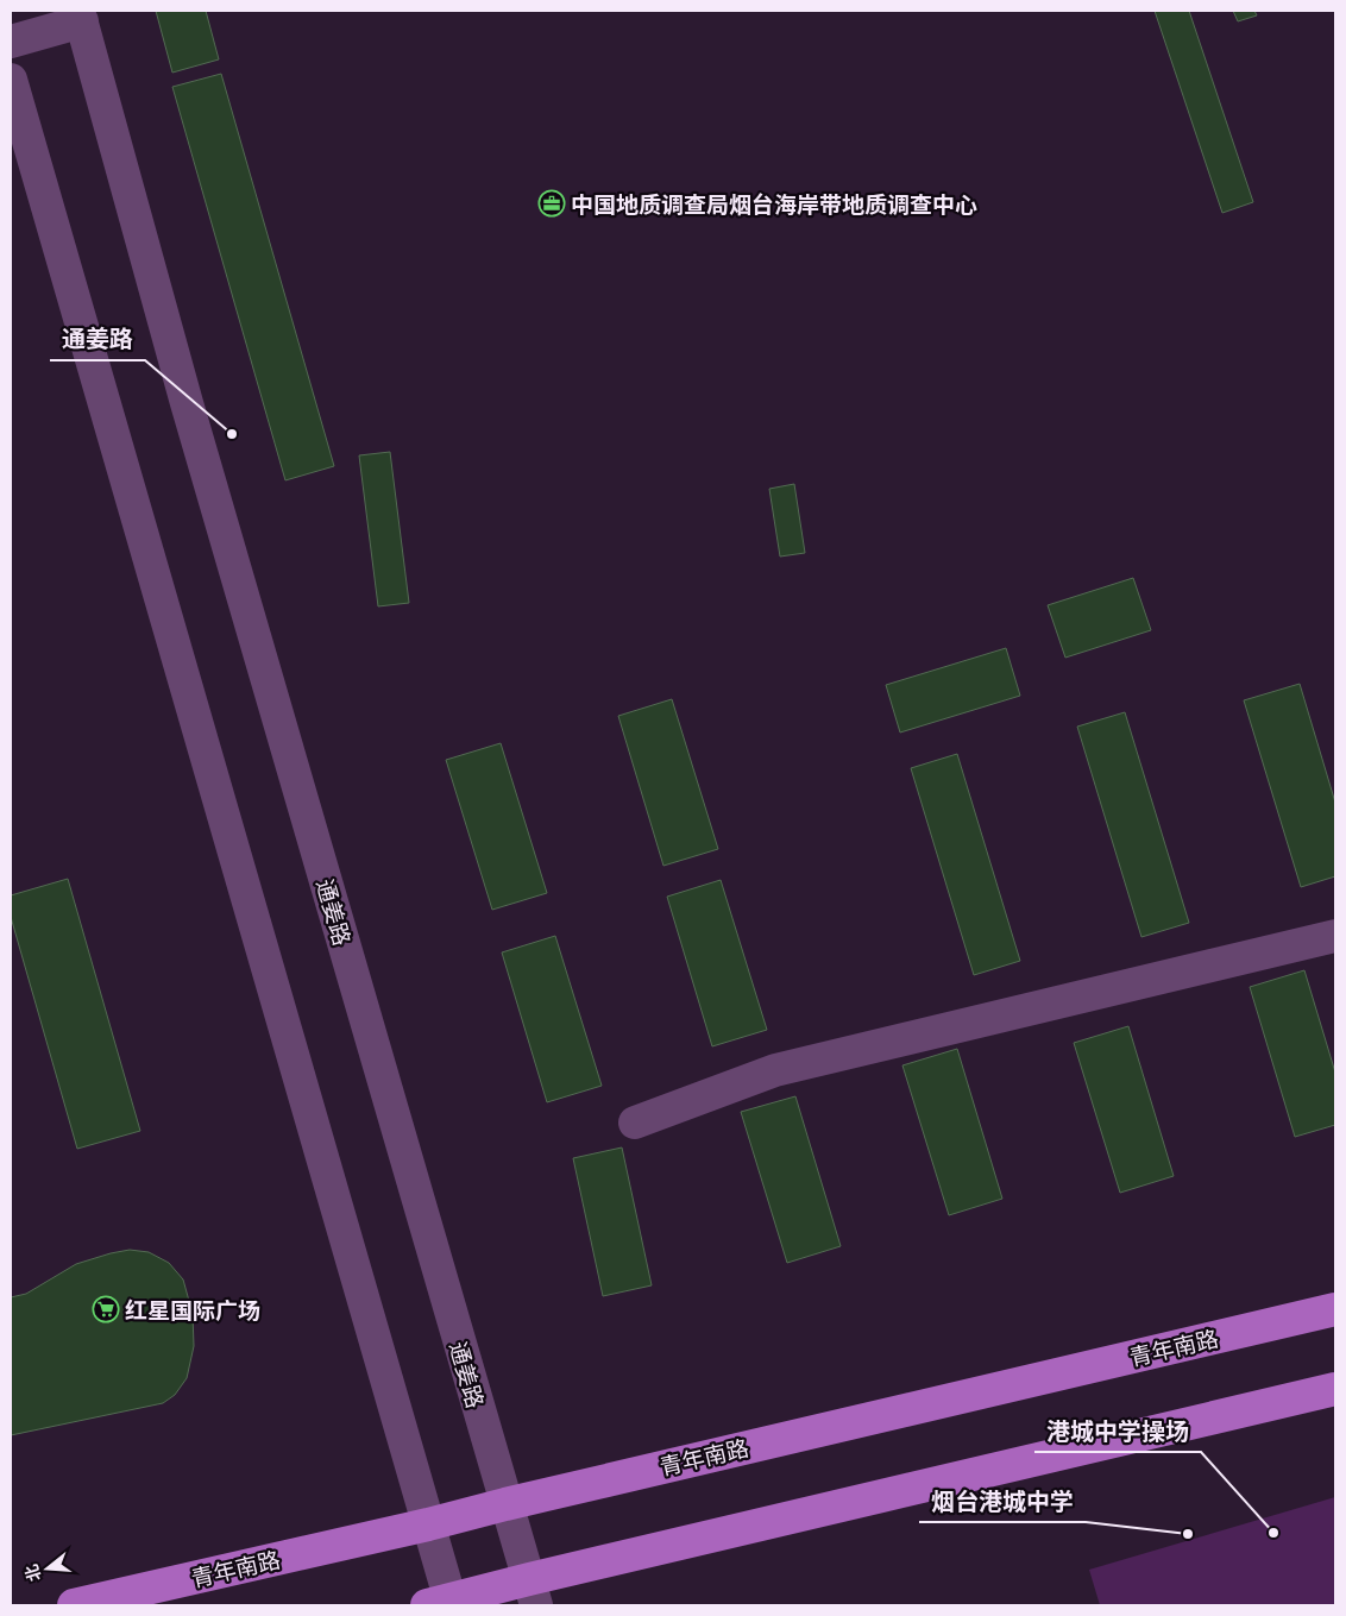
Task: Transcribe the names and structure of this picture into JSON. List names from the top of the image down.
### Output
{
  "streets": {
    "main road": ["青年南路"],
    "street": ["通姜路"]
  },
  "crossings": [
    ["通姜路", "青年南路"]
  ],
  "places": {
    "office": ["中国地质调查局烟台海岸带地质调查中心"],
    "other": ["通姜路", "港城中学操场", "烟台港城中学"],
    "supermarket": ["红星国际广场"]
  },
  "north": "left"
}
